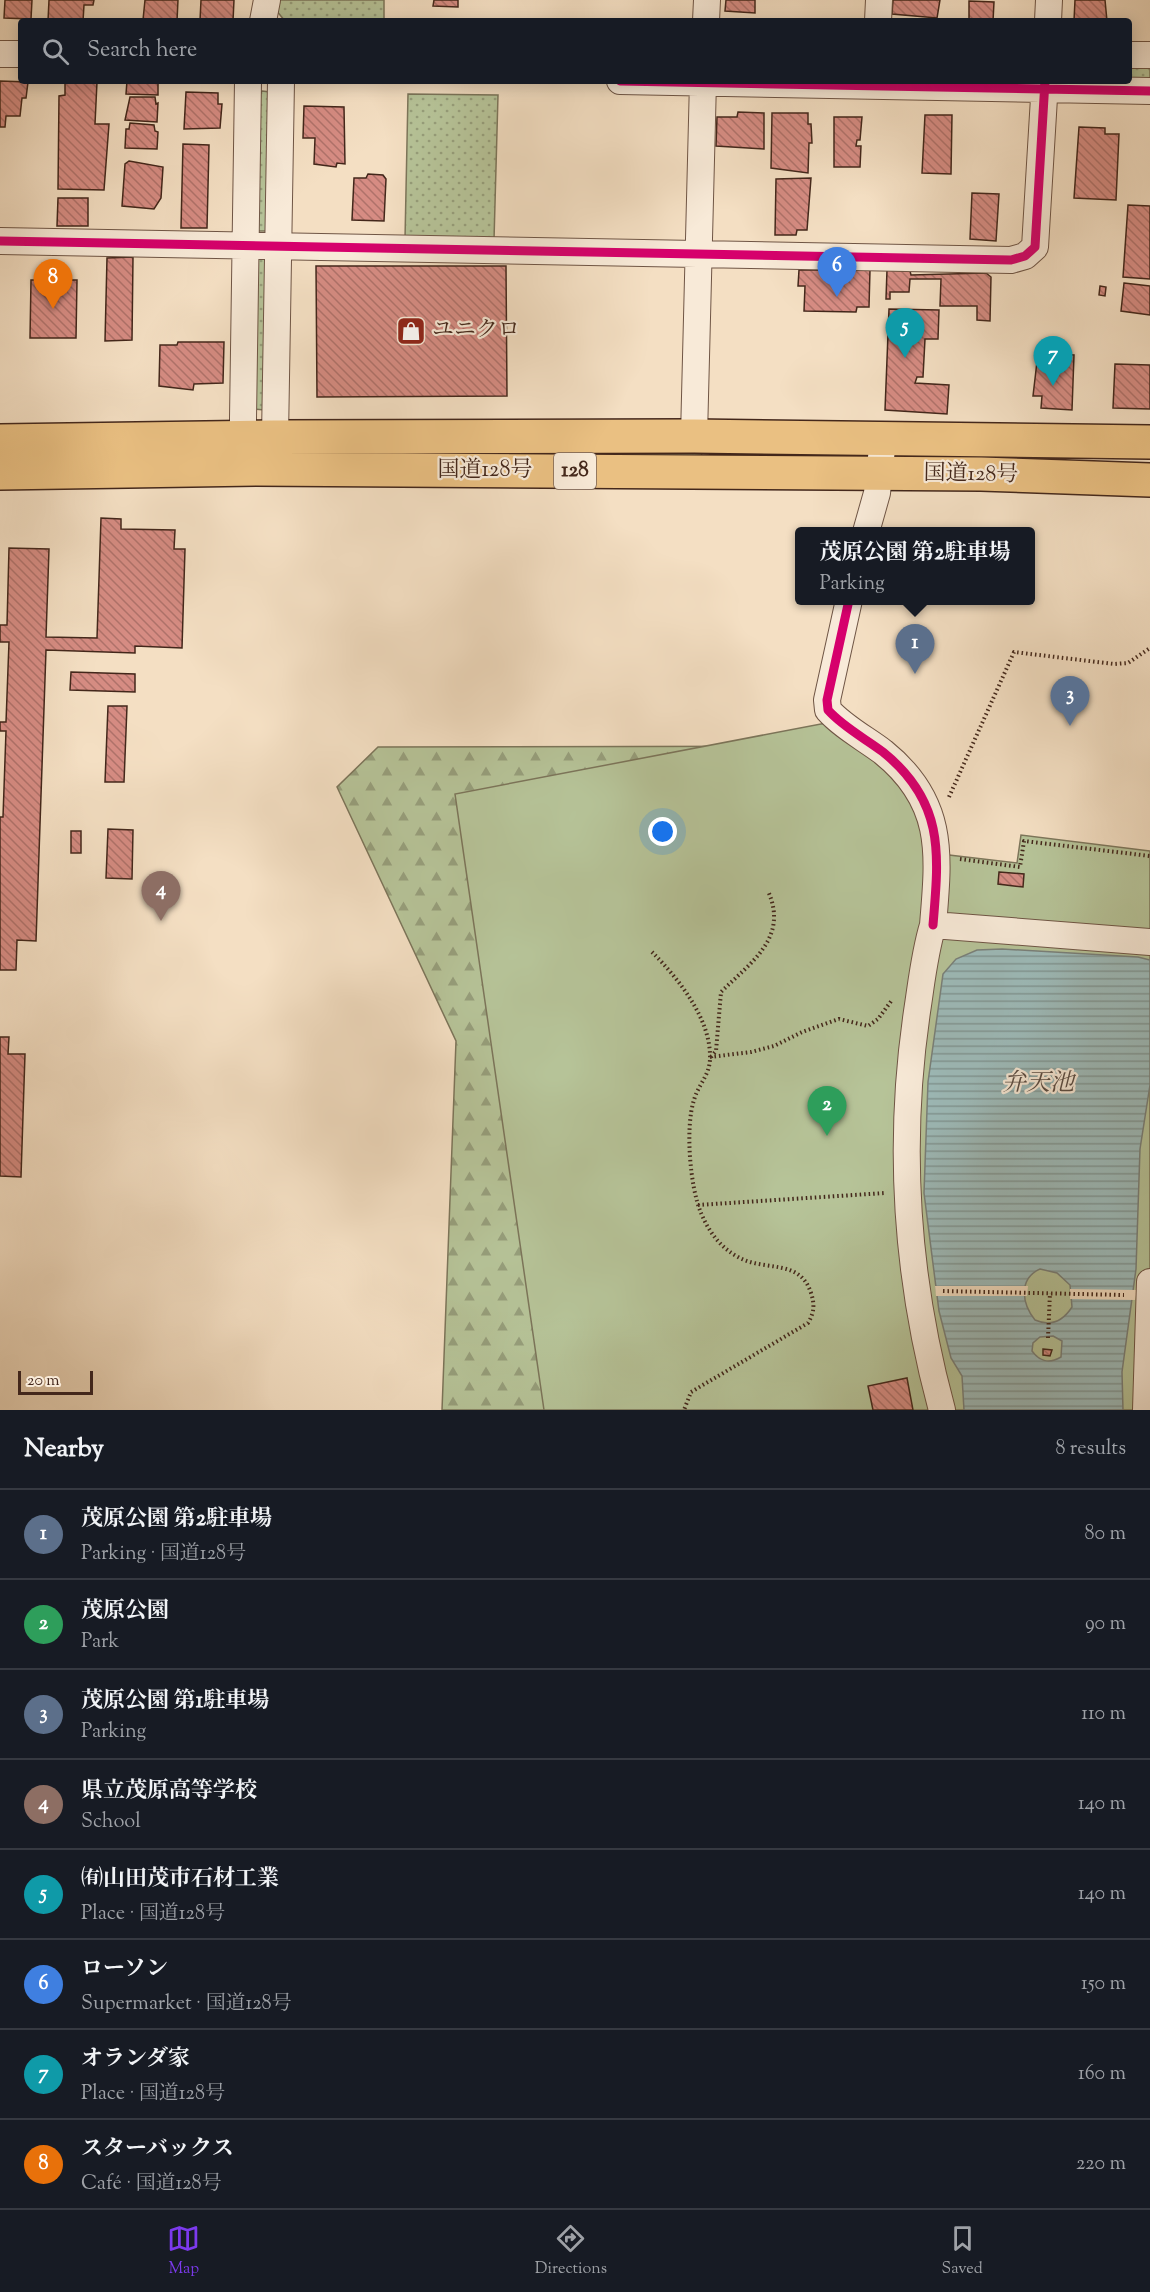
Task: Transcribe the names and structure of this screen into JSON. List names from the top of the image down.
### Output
{
  "streets": {
    "highway": ["国道128号", "128"]
  },
  "water": ["弁天池"],
  "places": {
    "shop": ["ユニクロ"]
  },
  "scale_bar": "20 m",
  "page": {
    "search": "Search here",
    "pins": [
      "6",
      "8",
      "5",
      "7",
      "1",
      "3",
      "4",
      "2"
    ],
    "popup": ["茂原公園 第2駐車場", "Parking"],
    "scale": "20 m",
    "heading": ["Nearby", "8 results"],
    "list": [
      {
        "mark": "1",
        "name": "茂原公園 第2駐車場",
        "note": "Parking · 国道128号",
        "value": "80 m"
      },
      {
        "mark": "2",
        "name": "茂原公園",
        "note": "Park",
        "value": "90 m"
      },
      {
        "mark": "3",
        "name": "茂原公園 第1駐車場",
        "note": "Parking",
        "value": "110 m"
      },
      {
        "mark": "4",
        "name": "県立茂原高等学校",
        "note": "School",
        "value": "140 m"
      },
      {
        "mark": "5",
        "name": "㈲山田茂市石材工業",
        "note": "Place · 国道128号",
        "value": "140 m"
      },
      {
        "mark": "6",
        "name": "ローソン",
        "note": "Supermarket · 国道128号",
        "value": "150 m"
      },
      {
        "mark": "7",
        "name": "オランダ家",
        "note": "Place · 国道128号",
        "value": "160 m"
      },
      {
        "mark": "8",
        "name": "スターバックス",
        "note": "Café · 国道128号",
        "value": "220 m"
      }
    ],
    "nav": ["Map", "Directions", "Saved"]
  }
}
